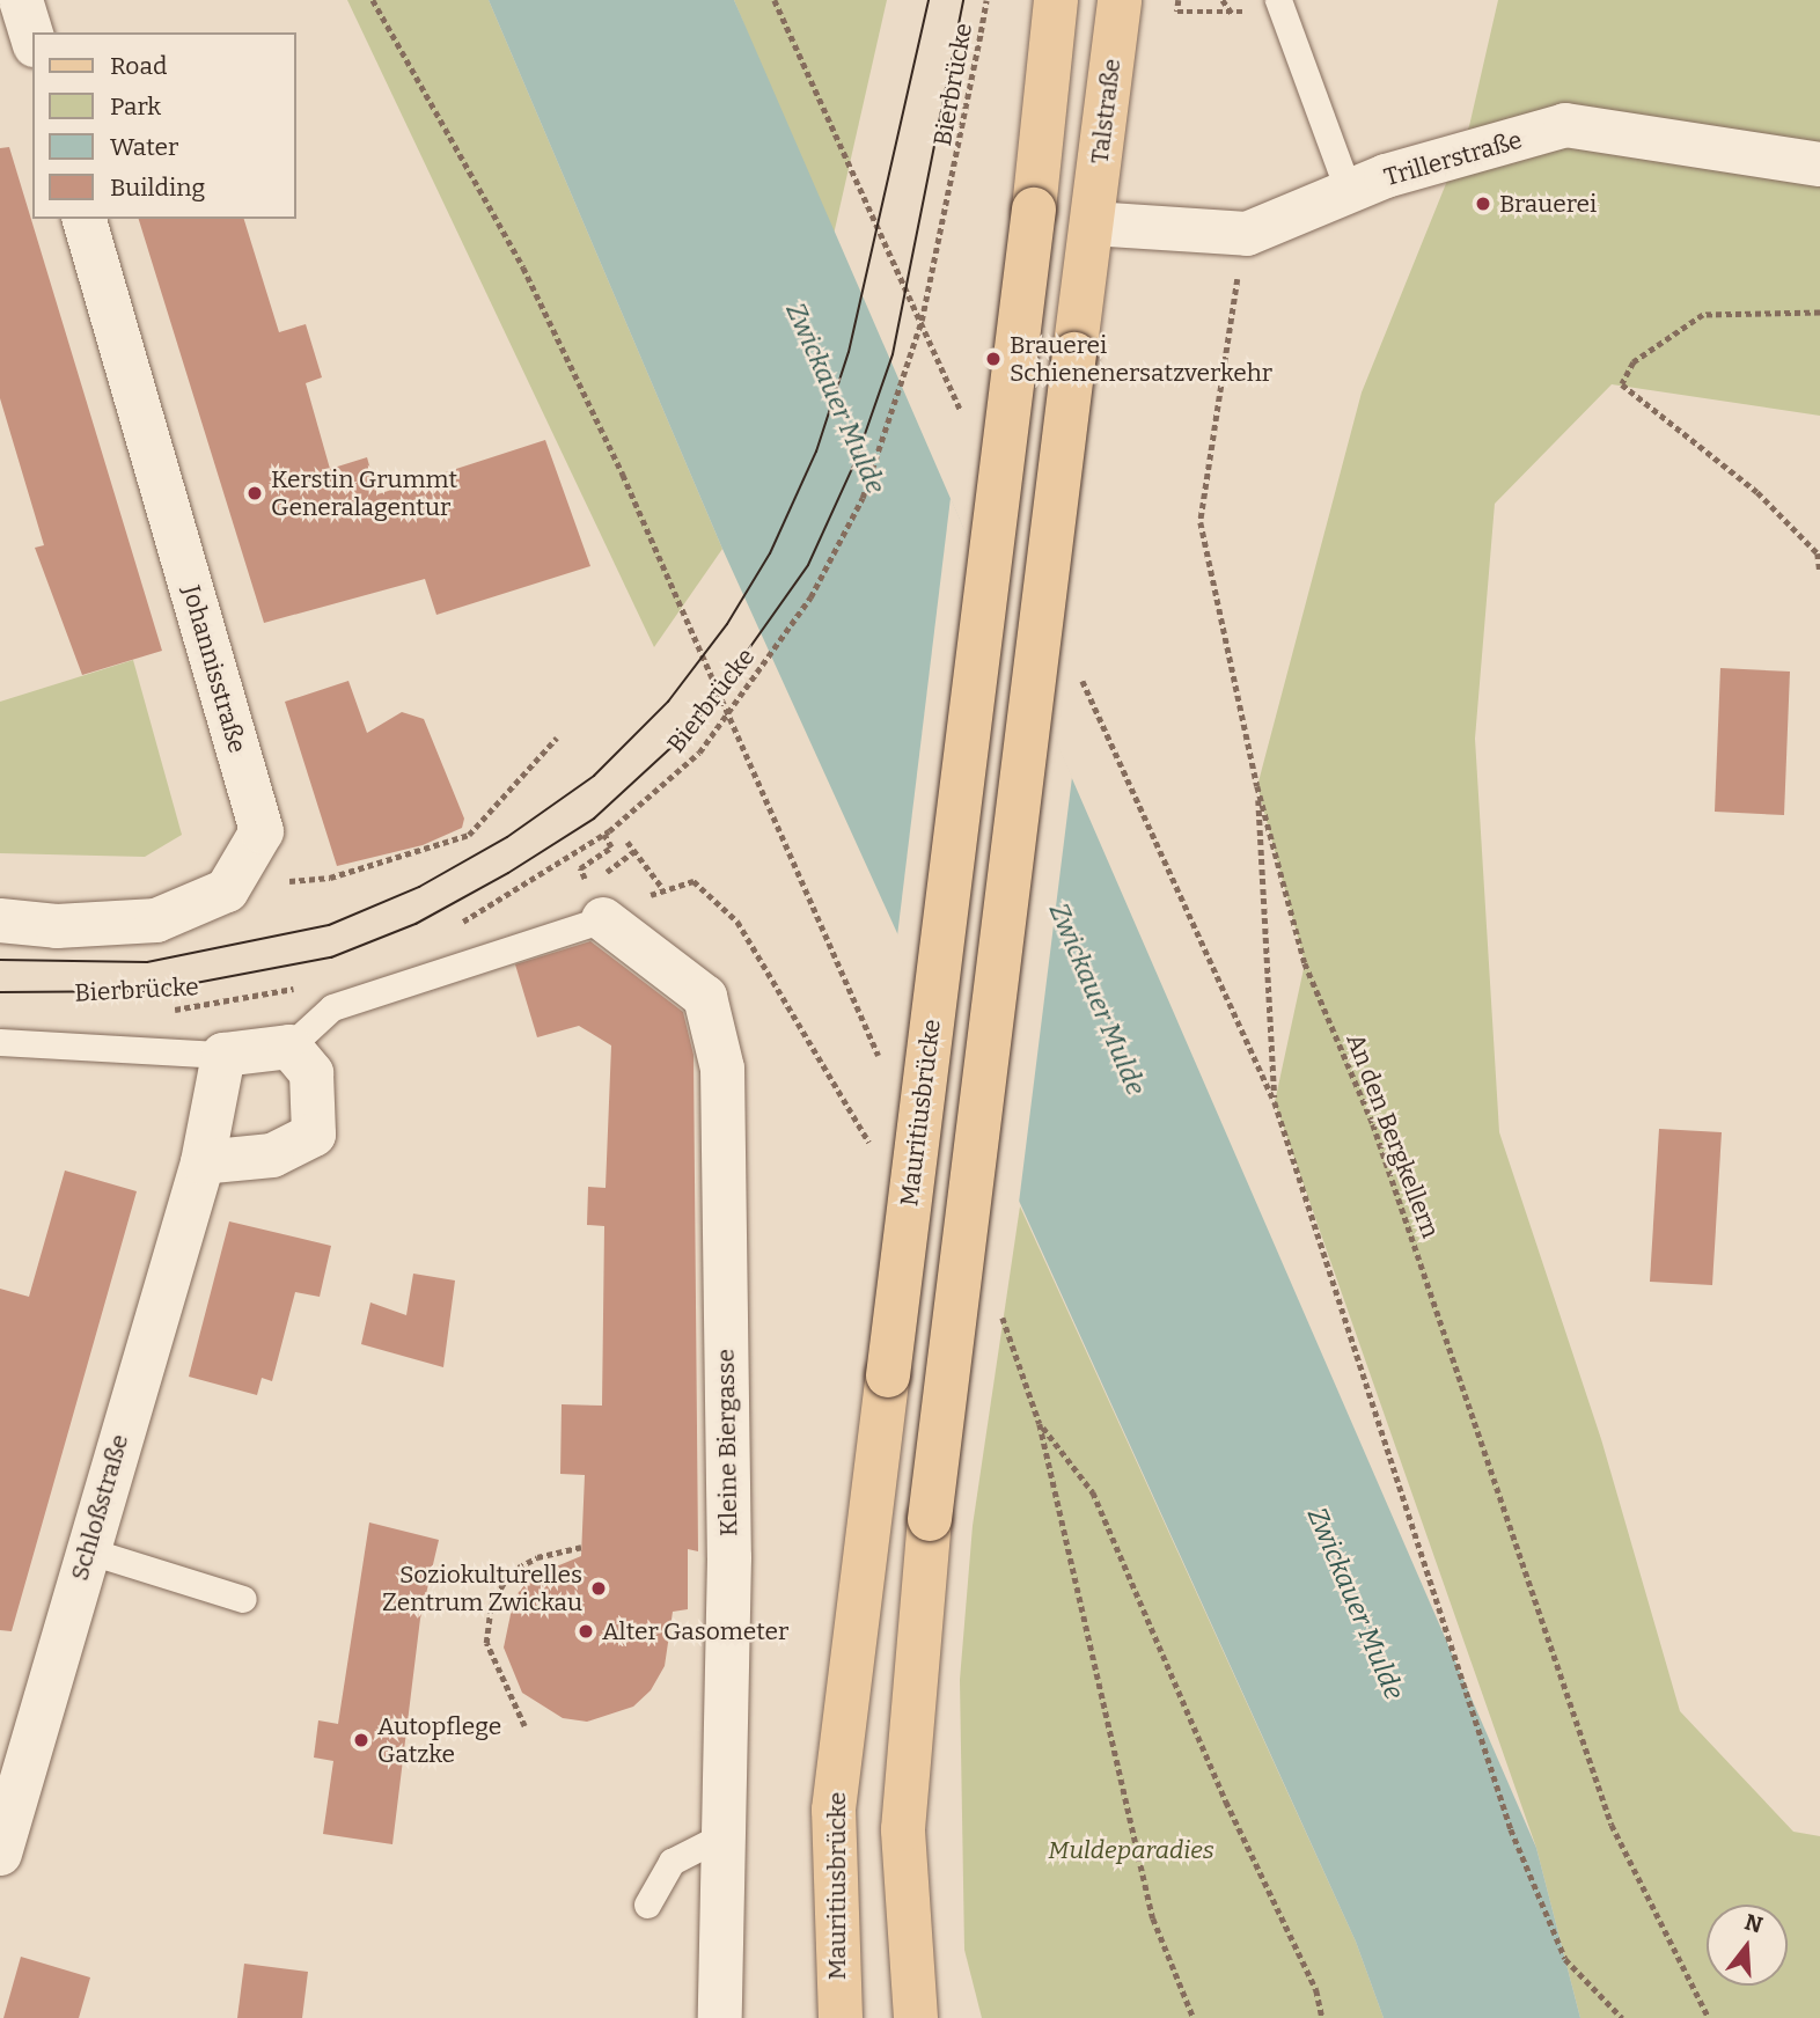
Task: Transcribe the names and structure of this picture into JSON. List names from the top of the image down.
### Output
{
  "streets": {
    "main road": ["Talstraße", "Mauritiusbrücke"],
    "street": [
      "Trillerstraße",
      "Johannisstraße",
      "Kleine Biergasse",
      "Schloßstraße"
    ],
    "path": ["Bierbrücke", "An den Bergkellern"]
  },
  "crossings": [
    ["Talstraße", "Trillerstraße"],
    ["Trillerstraße", "An den Bergkellern"]
  ],
  "water": ["Zwickauer Mulde"],
  "parks": ["Muldeparadies"],
  "places": [
    "Brauerei",
    "Brauerei Schienenersatzverkehr",
    "Kerstin Grummt Generalagentur",
    "Soziokulturelles Zentrum Zwickau",
    "Alter Gasometer",
    "Autopflege Gatzke"
  ],
  "legend": [
    "Road",
    "Park",
    "Water",
    "Building"
  ],
  "north": "top"
}
